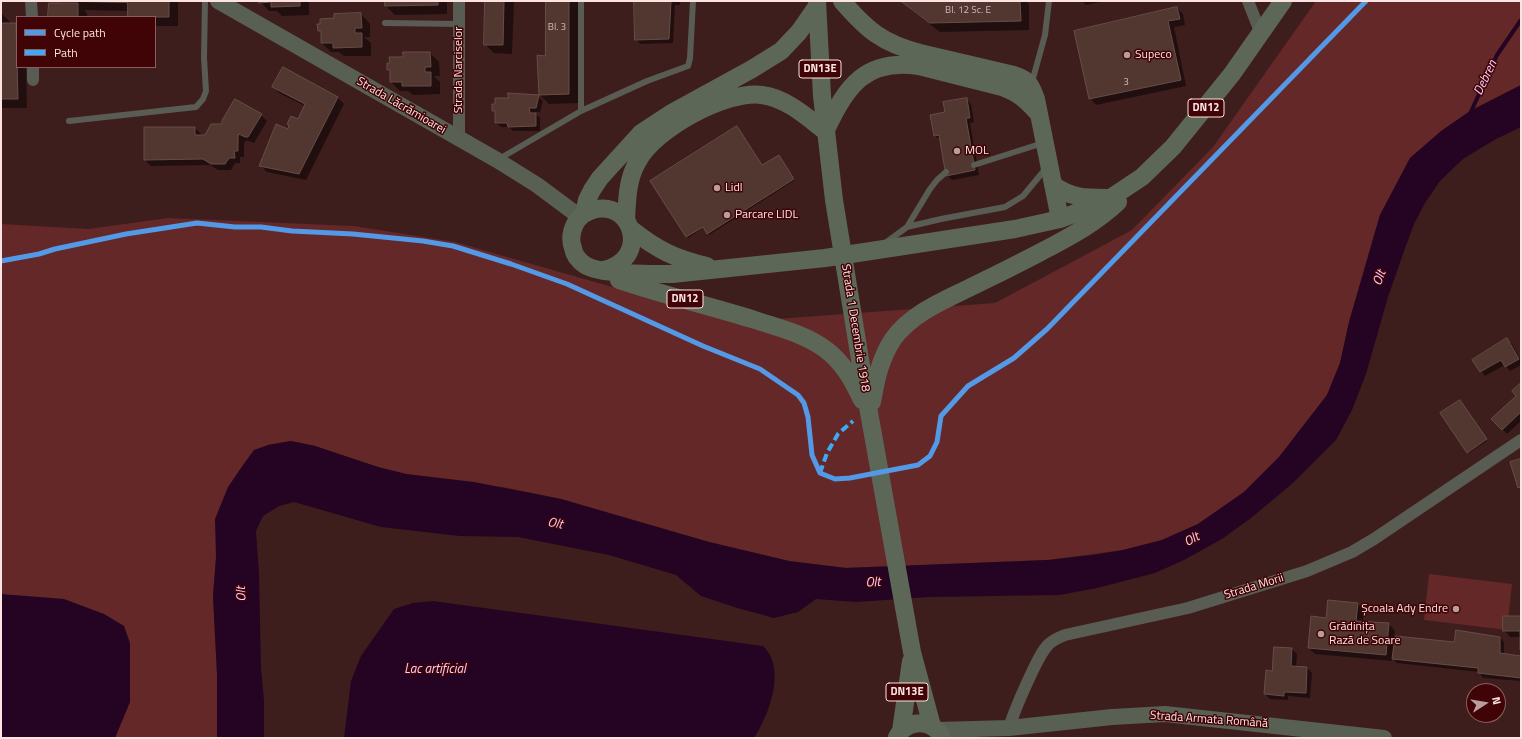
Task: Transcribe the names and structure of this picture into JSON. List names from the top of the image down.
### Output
{
  "streets": {
    "main road": ["DN13E", "DN12", "Strada 1 Decembrie 1918"],
    "street": [
      "Strada Narciselor",
      "Strada Lăcrămioarei",
      "Strada Morii",
      "Strada Armata Română"
    ]
  },
  "crossings": [
    ["Strada Narciselor", "Strada Lăcrămioarei"],
    ["Strada Lăcrămioarei", "DN12"],
    ["DN12", "Strada 1 Decembrie 1918"],
    ["Strada 1 Decembrie 1918", "Strada Armata Română"],
    ["Strada Morii", "Strada Armata Română"]
  ],
  "water": ["Debren", "Olt", "Lac artificial"],
  "places": [
    "Supeco",
    "MOL",
    "Lidl",
    "Parcare LIDL",
    "Școala Ady Endre",
    "Grădinița Rază de Soare"
  ],
  "house_numbers": ["Bl. 12 Sc. E", "Bl. 3", "3"],
  "legend": ["Cycle path", "Path"],
  "north": "right"
}
